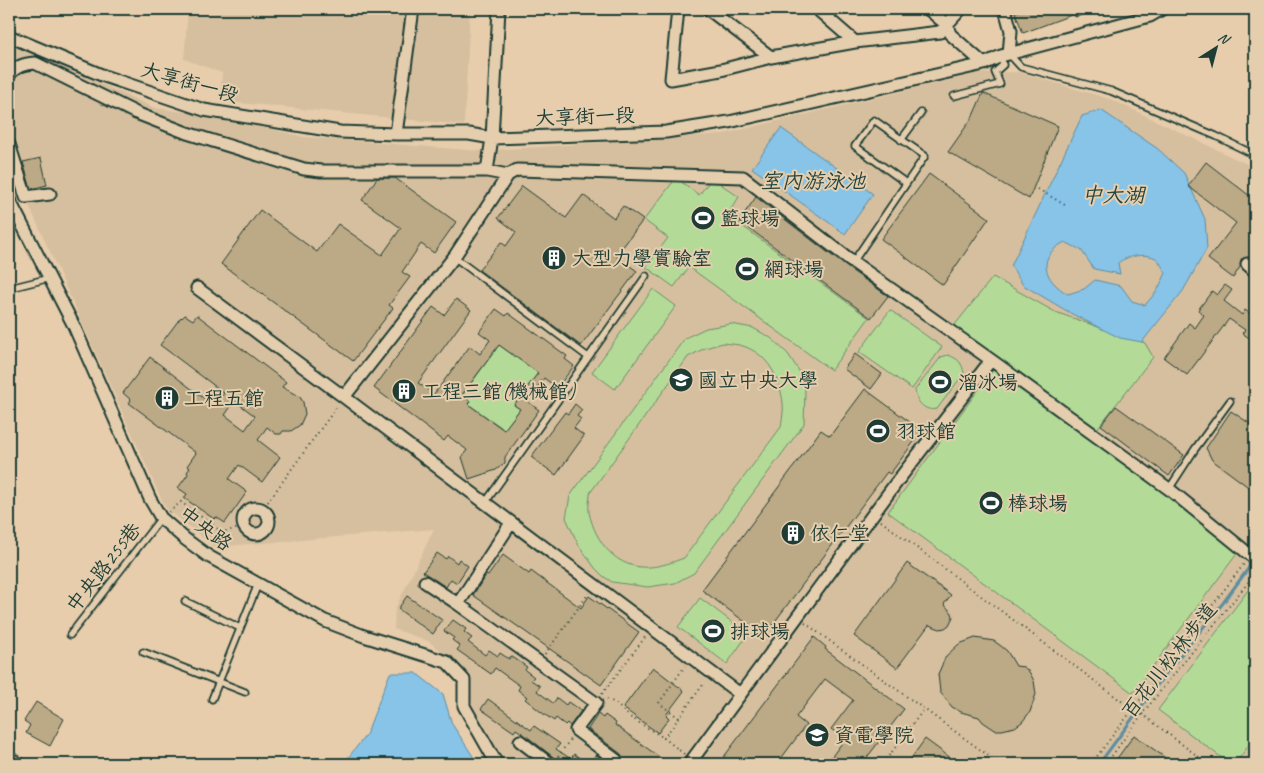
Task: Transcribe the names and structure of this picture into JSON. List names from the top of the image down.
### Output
{
  "streets": {
    "street": ["大享街一段", "中央路"],
    "lane": ["中央路255巷"],
    "path": ["百花川松林步道"]
  },
  "crossings": [
    ["中央路", "中央路255巷"]
  ],
  "water": ["室內游泳池", "中大湖"],
  "places": {
    "sports": [
      "籃球場",
      "網球場",
      "溜冰場",
      "羽球館",
      "棒球場",
      "排球場"
    ],
    "building": [
      "大型力學實驗室",
      "工程三館(機械館)",
      "工程五館",
      "依仁堂"
    ],
    "school or university": ["國立中央大學", "資電學院"]
  },
  "north": "top right"
}
